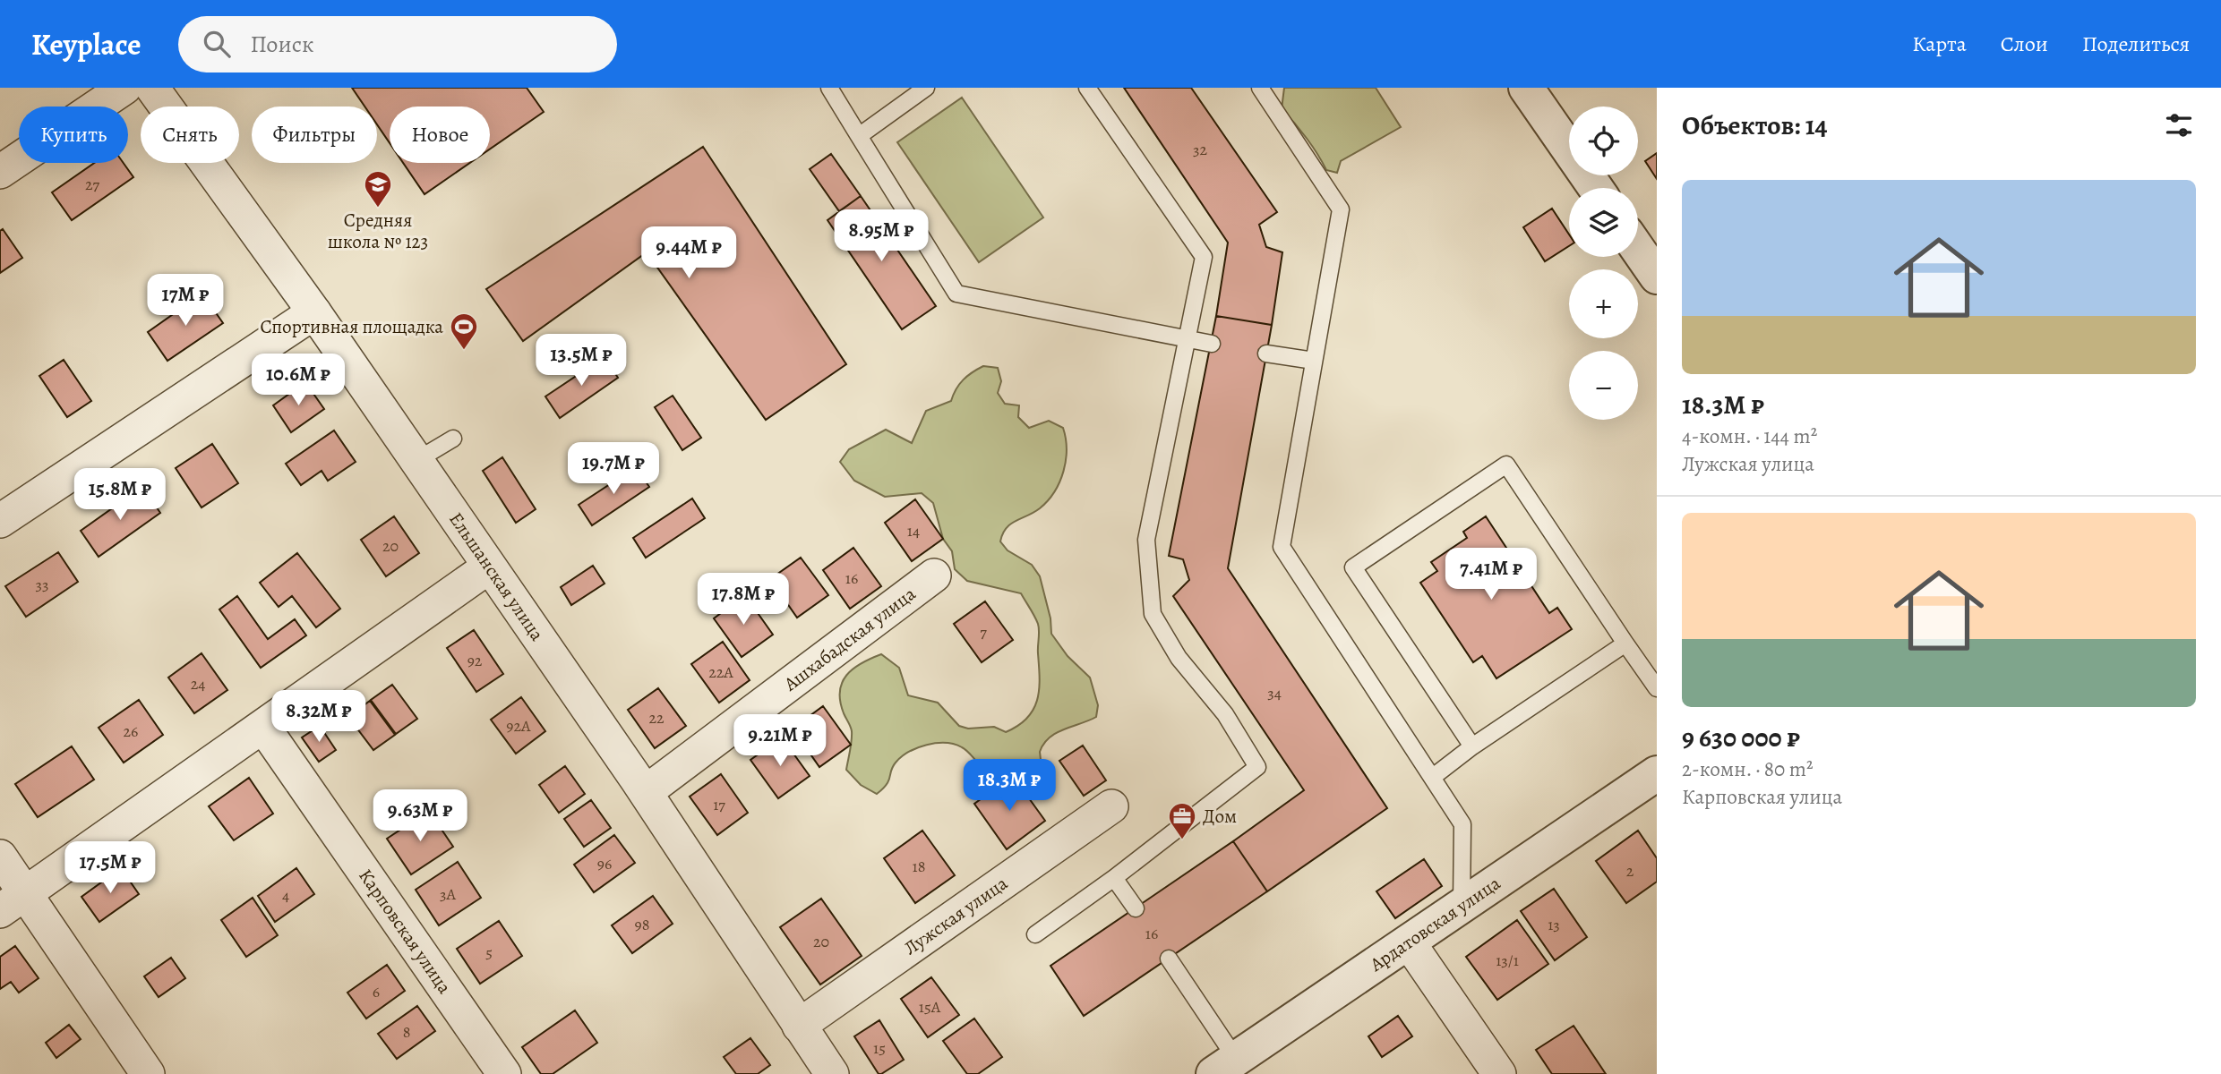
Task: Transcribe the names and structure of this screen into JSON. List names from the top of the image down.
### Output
{
  "streets": {
    "street": [
      "Ельшанская улица",
      "Ашхабадская улица",
      "Лужская улица",
      "Ардатовская улица",
      "Карповская улица"
    ]
  },
  "crossings": [
    ["Ельшанская улица", "Ашхабадская улица"],
    ["Ельшанская улица", "Лужская улица"]
  ],
  "places": {
    "school or university": ["Средняя школа № 123"],
    "sports": ["Спортивная площадка"],
    "office": ["Дом"]
  },
  "house_numbers": [
    "32",
    "27",
    "14",
    "20",
    "16",
    "33",
    "7",
    "92",
    "22А",
    "24",
    "34",
    "22",
    "92А",
    "26",
    "17",
    "96",
    "18",
    "2",
    "3А",
    "4",
    "98",
    "13",
    "16",
    "20",
    "5",
    "13/1",
    "6",
    "15А",
    "8",
    "15"
  ],
  "page": {
    "header": "Keyplace",
    "search": "Поиск",
    "nav": ["Карта", "Слои", "Поделиться"],
    "heading": "Объектов: 14",
    "map_buttons": ["+", "−"],
    "chip": [
      "Купить",
      "Снять",
      "Фильтры",
      "Новое"
    ],
    "list": [
      {
        "name": "18.3M ₽",
        "note": "4-комн. · 144 m² · Лужская улица"
      },
      {
        "name": "9 630 000 ₽",
        "note": "2-комн. · 80 m² · Карповская улица"
      }
    ],
    "price": [
      "8.95M ₽",
      "9.44M ₽",
      "17M ₽",
      "13.5M ₽",
      "10.6M ₽",
      "19.7M ₽",
      "15.8M ₽",
      "7.41M ₽",
      "17.8M ₽",
      "8.32M ₽",
      "9.21M ₽",
      "18.3M ₽",
      "9.63M ₽",
      "17.5M ₽"
    ]
  }
}
